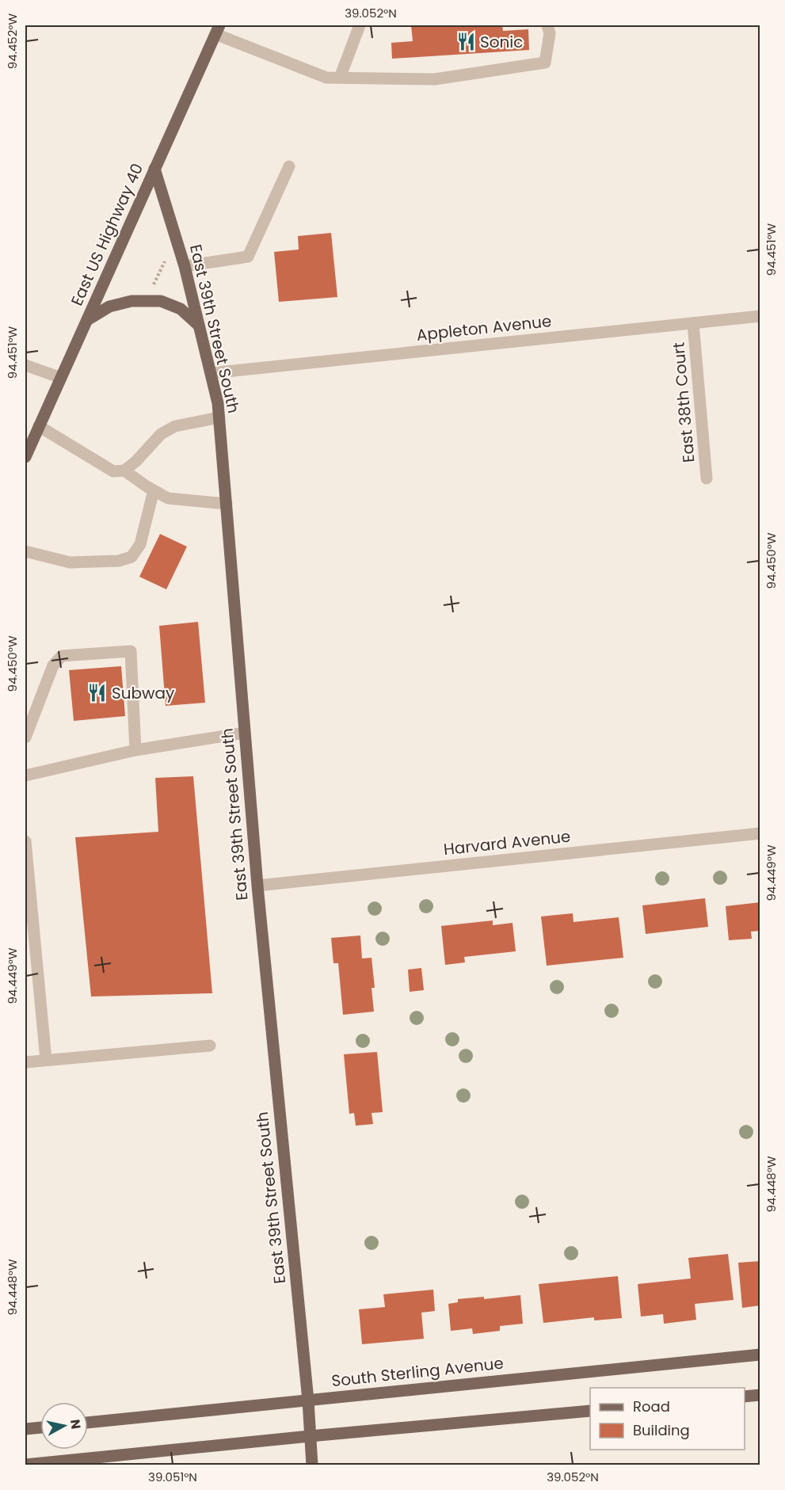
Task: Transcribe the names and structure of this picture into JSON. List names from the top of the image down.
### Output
{
  "streets": {
    "main road": ["East US Highway 40", "East 39th Street South", "South Sterling Avenue"],
    "street": ["Appleton Avenue", "East 38th Court", "Harvard Avenue"]
  },
  "crossings": [
    ["East US Highway 40", "East 39th Street South"],
    ["Appleton Avenue", "East 39th Street South"],
    ["Appleton Avenue", "East 38th Court"],
    ["East 39th Street South", "Harvard Avenue"],
    ["East 39th Street South", "South Sterling Avenue"]
  ],
  "places": {
    "restaurant": ["Sonic", "Subway"]
  },
  "legend": ["Road", "Building"],
  "north": "right",
  "coordinates": [
    "39.052°N",
    "94.452°W",
    "94.451°W",
    "94.450°W",
    "94.449°W",
    "94.448°W",
    "39.051°N"
  ]
}
